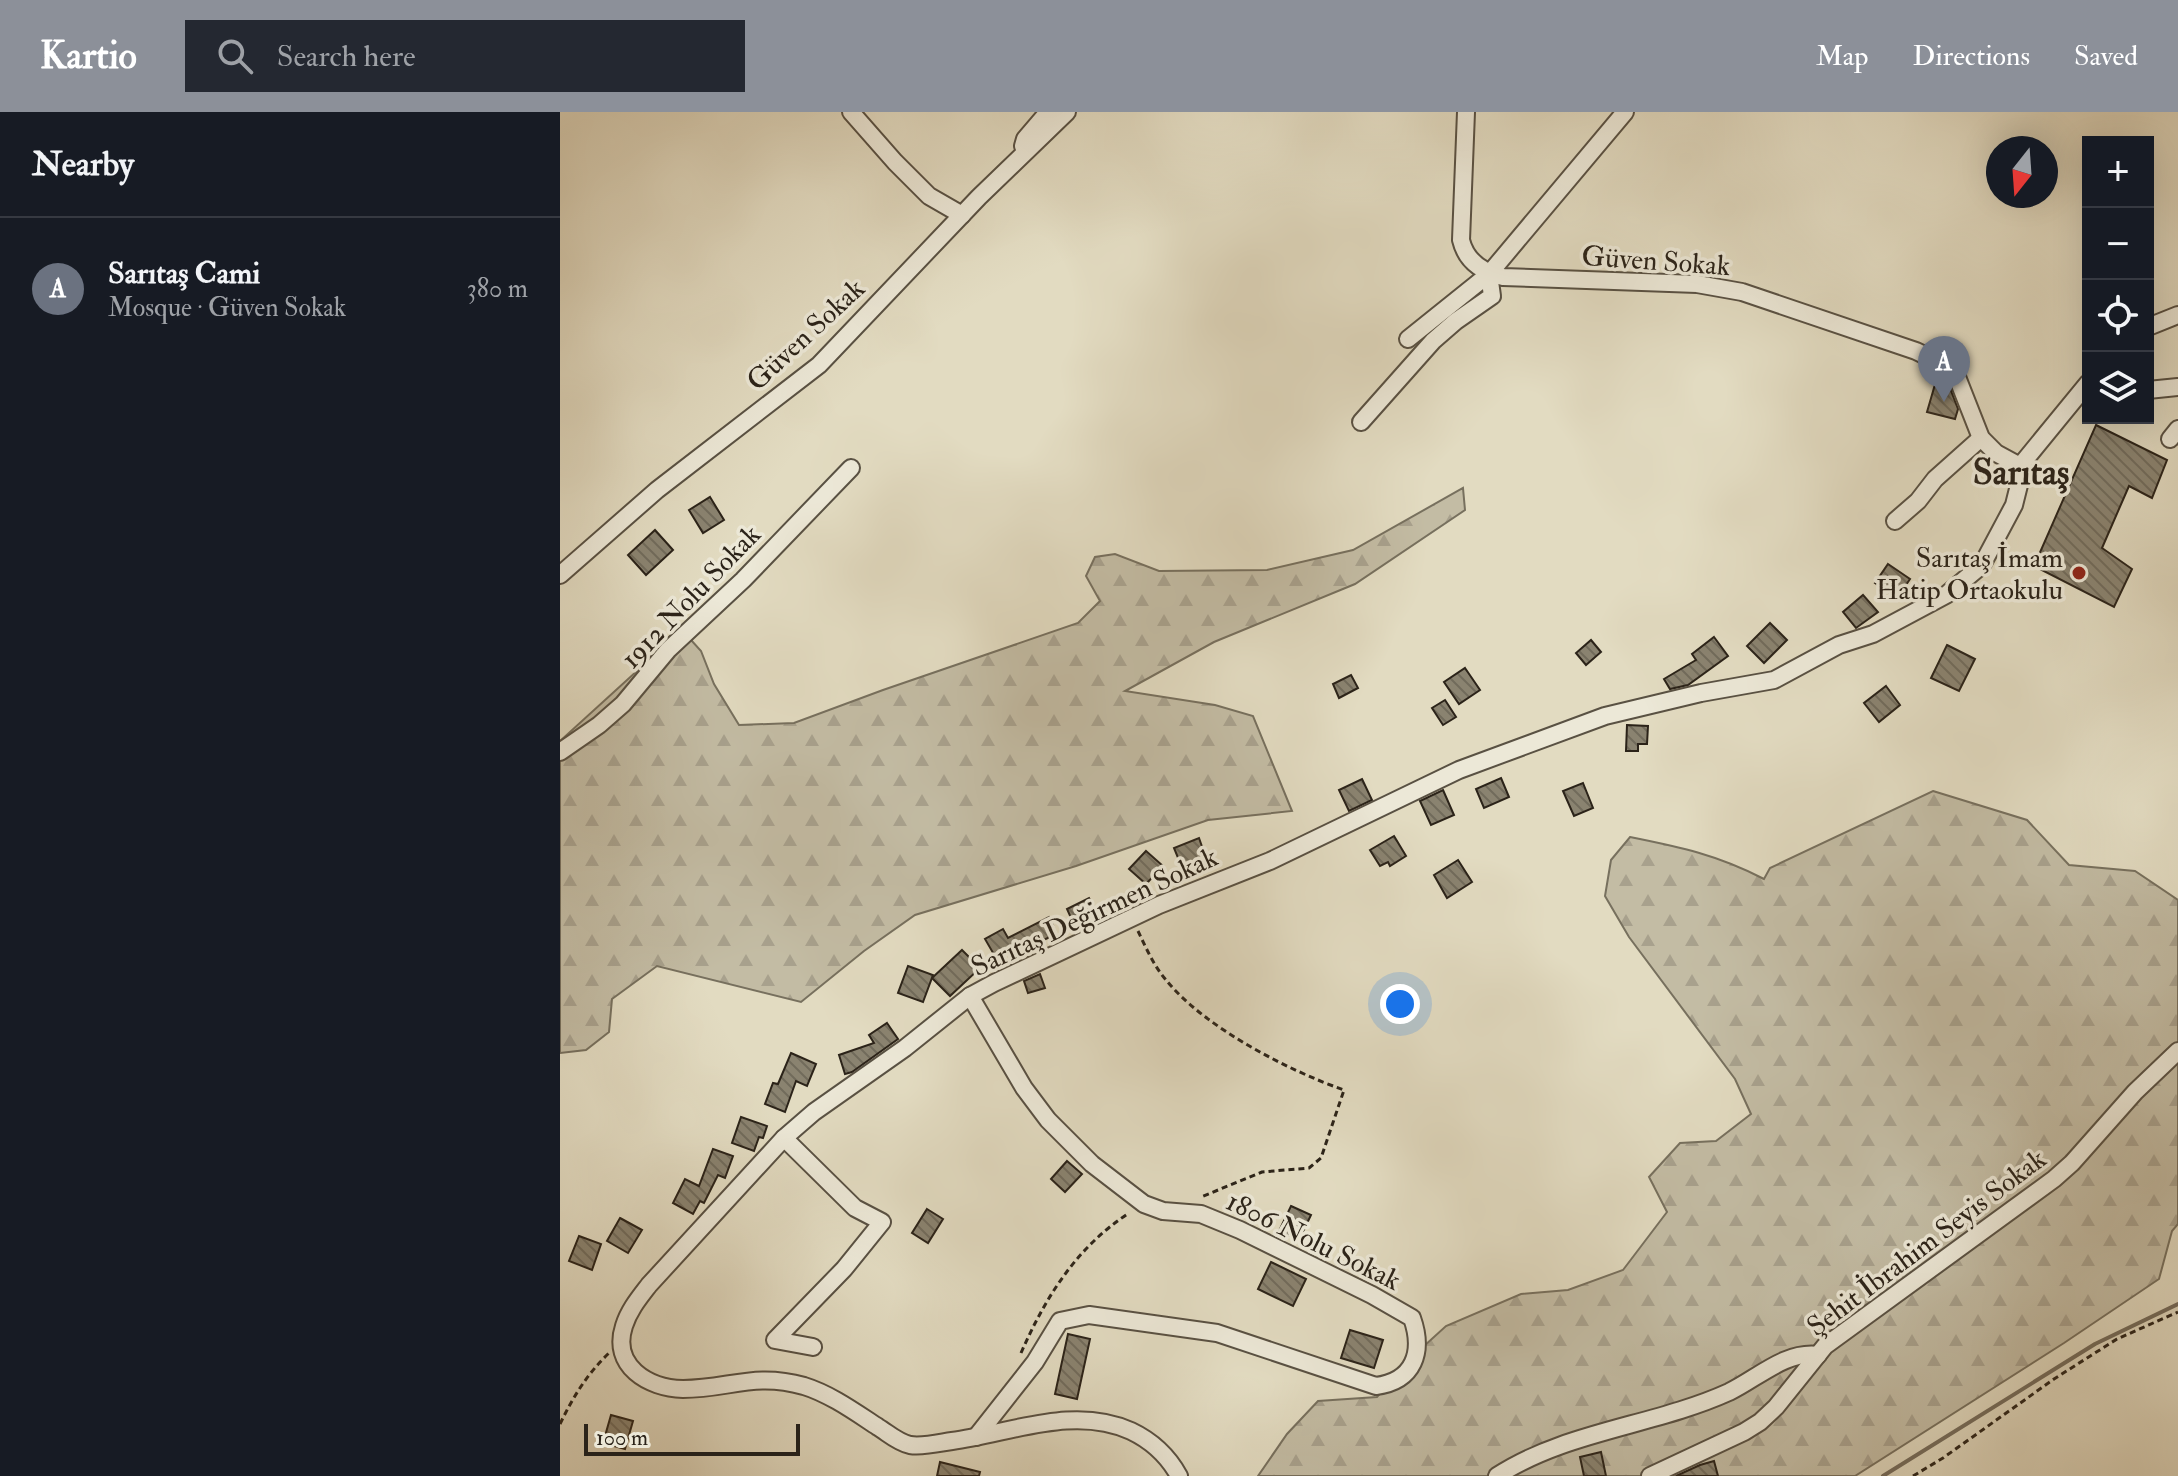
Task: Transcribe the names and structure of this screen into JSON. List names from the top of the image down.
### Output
{
  "streets": {
    "street": [
      "Güven Sokak",
      "1912 Nolu Sokak",
      "Sarıtaş Değirmen Sokak",
      "1806 Nolu Sokak",
      "Şehit İbrahim Seyis Sokak"
    ]
  },
  "crossings": [
    ["Sarıtaş Değirmen Sokak", "1806 Nolu Sokak"]
  ],
  "districts": ["Sarıtaş"],
  "places": ["Sarıtaş İmam Hatip Ortaokulu"],
  "scale_bar": "100 m",
  "north": "bottom",
  "page": {
    "header": "Kartio",
    "search": "Search here",
    "nav": ["Map", "Directions", "Saved"],
    "heading": "Nearby",
    "map_buttons": ["+", "−"],
    "list": [
      {
        "mark": "A",
        "name": "Sarıtaş Cami",
        "note": "Mosque · Güven Sokak",
        "value": "380 m"
      }
    ],
    "pins": "A",
    "scale": "100 m"
  }
}
